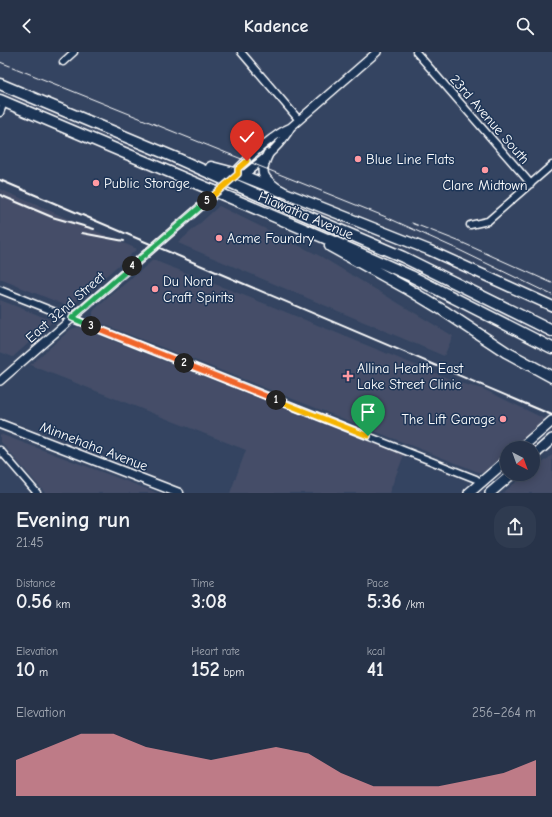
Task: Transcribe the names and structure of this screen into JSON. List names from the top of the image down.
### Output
{
  "streets": {
    "highway": ["Hiawatha Avenue"],
    "main road": ["Minnehaha Avenue"],
    "street": ["23rd Avenue South", "East 32nd Street"]
  },
  "crossings": [
    ["Hiawatha Avenue", "East 32nd Street"]
  ],
  "places": {
    "other": [
      "Blue Line Flats",
      "Clare Midtown",
      "Public Storage",
      "Acme Foundry",
      "Du Nord Craft Spirits",
      "The Lift Garage"
    ],
    "health": ["Allina Health East Lake Street Clinic"]
  },
  "north": "bottom right",
  "page": {
    "header": "Kadence",
    "pins": [
      "5",
      "4",
      "3",
      "2",
      "1"
    ],
    "heading": ["Evening run", "21:45"],
    "stats": [
      ["Distance", "0.56 km"],
      ["Time", "3:08"],
      ["Pace", "5:36 /km"],
      ["Elevation", "10 m"],
      ["Heart rate", "152 bpm"],
      ["kcal", "41"]
    ],
    "chart": ["Elevation", "256–264 m"]
  }
}
